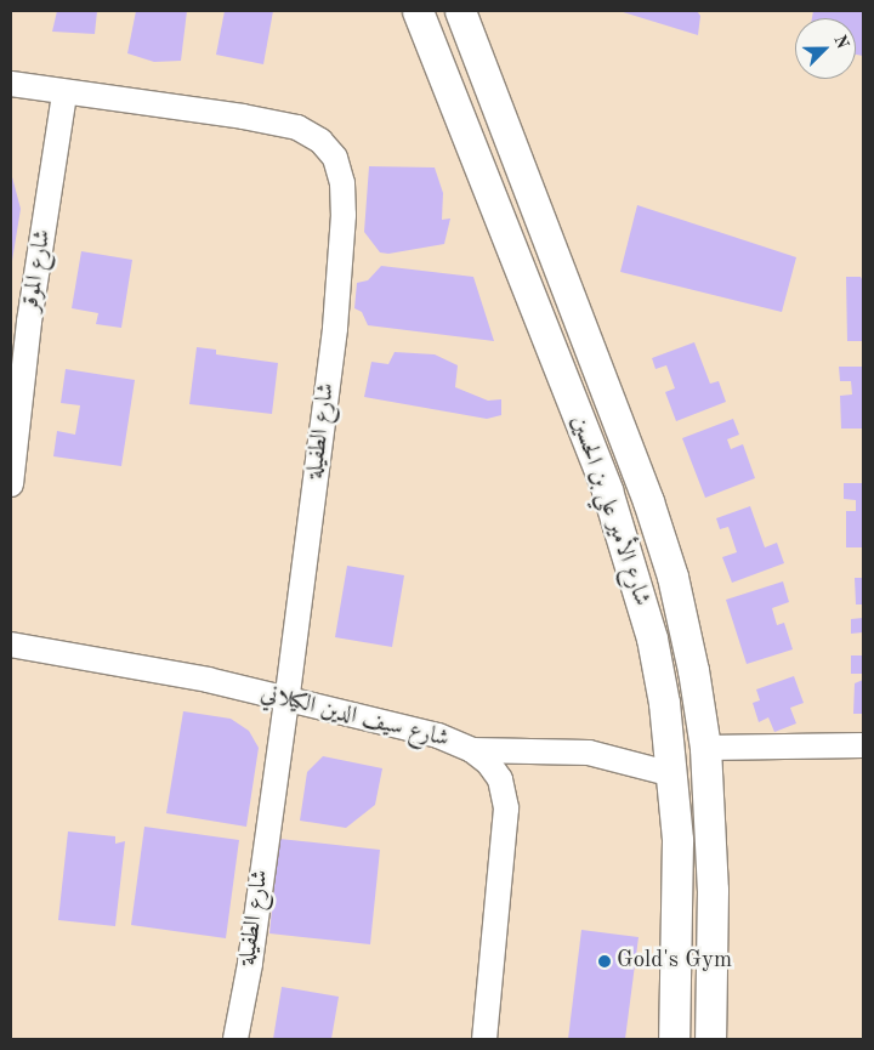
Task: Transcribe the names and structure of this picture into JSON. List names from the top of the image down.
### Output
{
  "streets": {
    "main road": ["شارع الأمير علي بن الحسين"],
    "street": ["شارع الموقر", "شارع الطفيلة", "شارع سيف الدين الكيلاني"]
  },
  "crossings": [
    ["شارع الموقر", "شارع الطفيلة"],
    ["شارع الطفيلة", "شارع سيف الدين الكيلاني"]
  ],
  "places": ["Gold's Gym"],
  "north": "top right"
}
